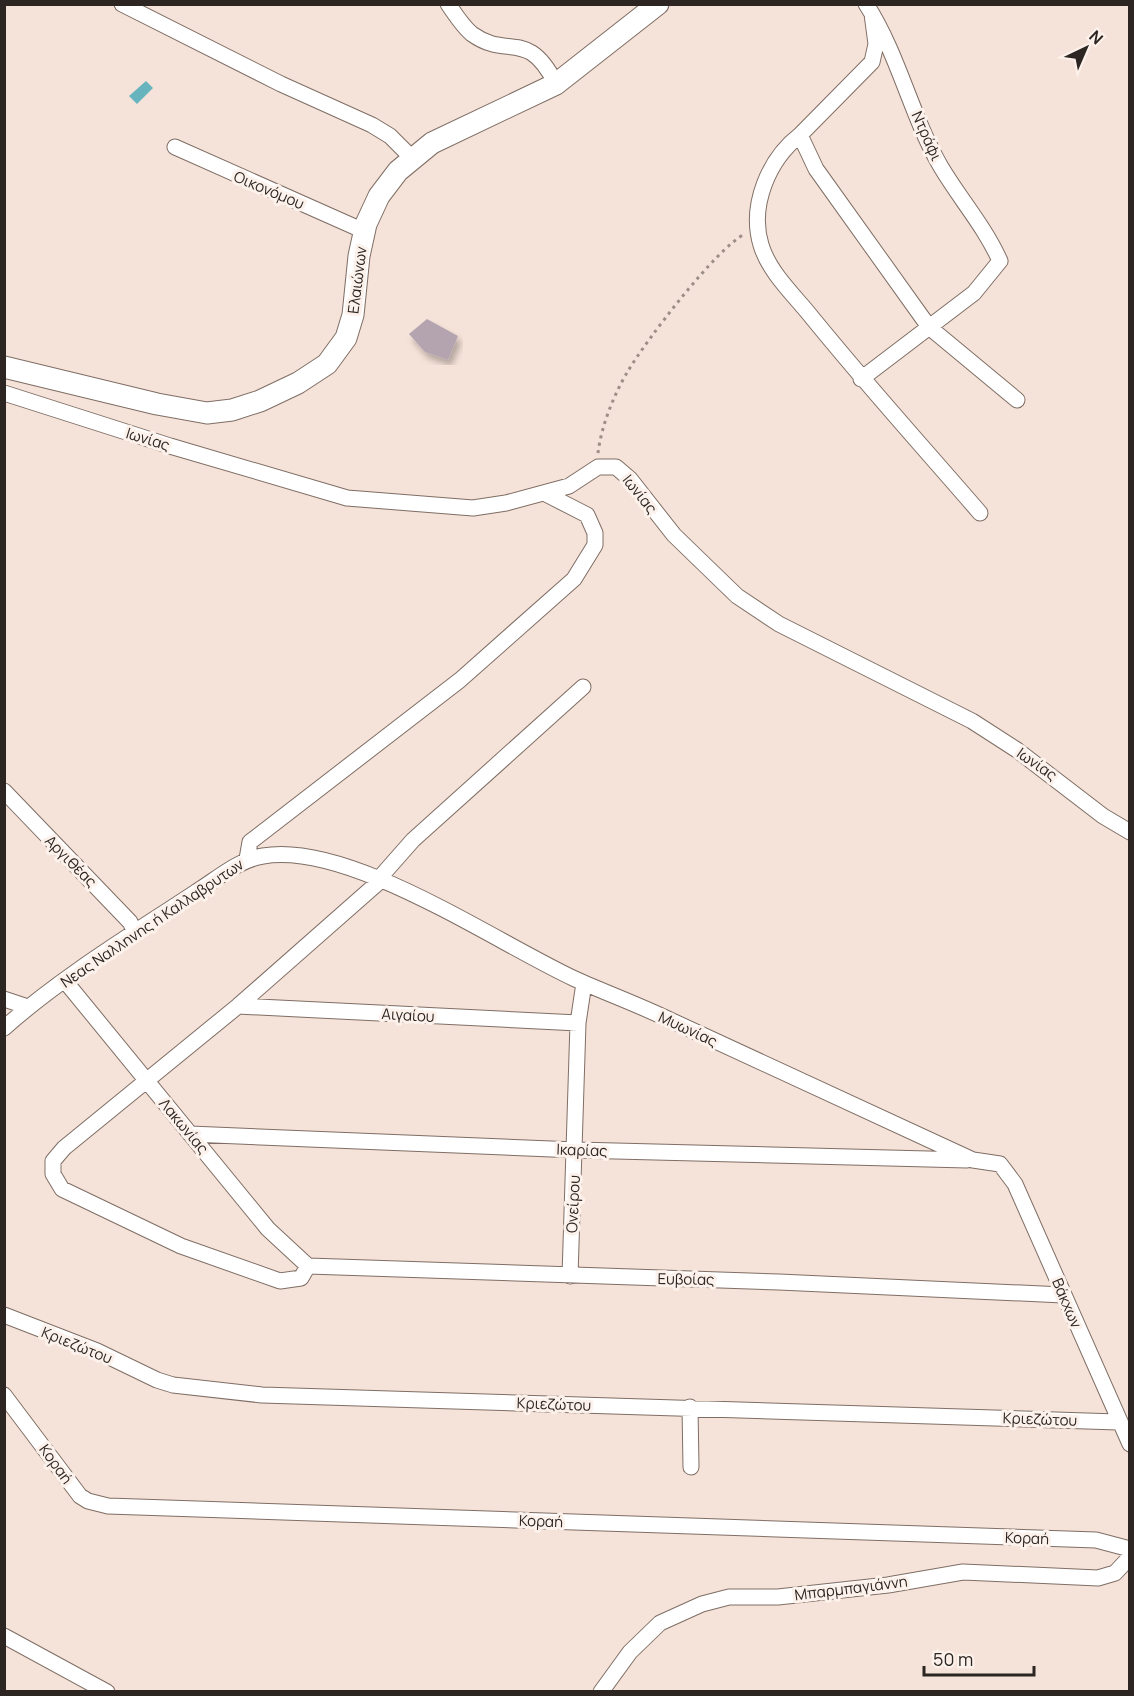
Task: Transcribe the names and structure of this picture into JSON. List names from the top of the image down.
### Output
{
  "streets": {
    "main road": ["Ελαιώνων"],
    "street": [
      "Ντράφι",
      "Οικονόμου",
      "Ιωνίας",
      "Αργιθέας",
      "Νεας Nαλληνης ή Καλλαβρυτων",
      "Αιγαίου",
      "Μυωνίας",
      "Λακωνίας",
      "Ικαρίας",
      "Ονείρου",
      "Ευβοίας",
      "Βάκχων",
      "Κριεζώτου",
      "Κοραή",
      "Μπαρμπαγιάννη"
    ]
  },
  "crossings": [
    ["Οικονόμου", "Ελαιώνων"],
    ["Αργιθέας", "Νεας Nαλληνης ή Καλλαβρυτων"],
    ["Νεας Nαλληνης ή Καλλαβρυτων", "Μυωνίας"],
    ["Νεας Nαλληνης ή Καλλαβρυτων", "Λακωνίας"],
    ["Αιγαίου", "Ονείρου"],
    ["Μυωνίας", "Ικαρίας"],
    ["Μυωνίας", "Ονείρου"],
    ["Μυωνίας", "Βάκχων"],
    ["Λακωνίας", "Ικαρίας"],
    ["Λακωνίας", "Ευβοίας"],
    ["Ικαρίας", "Ονείρου"],
    ["Ονείρου", "Ευβοίας"],
    ["Ευβοίας", "Βάκχων"],
    ["Βάκχων", "Κριεζώτου"]
  ],
  "scale_bar": "50 m",
  "north": "top right"
}
